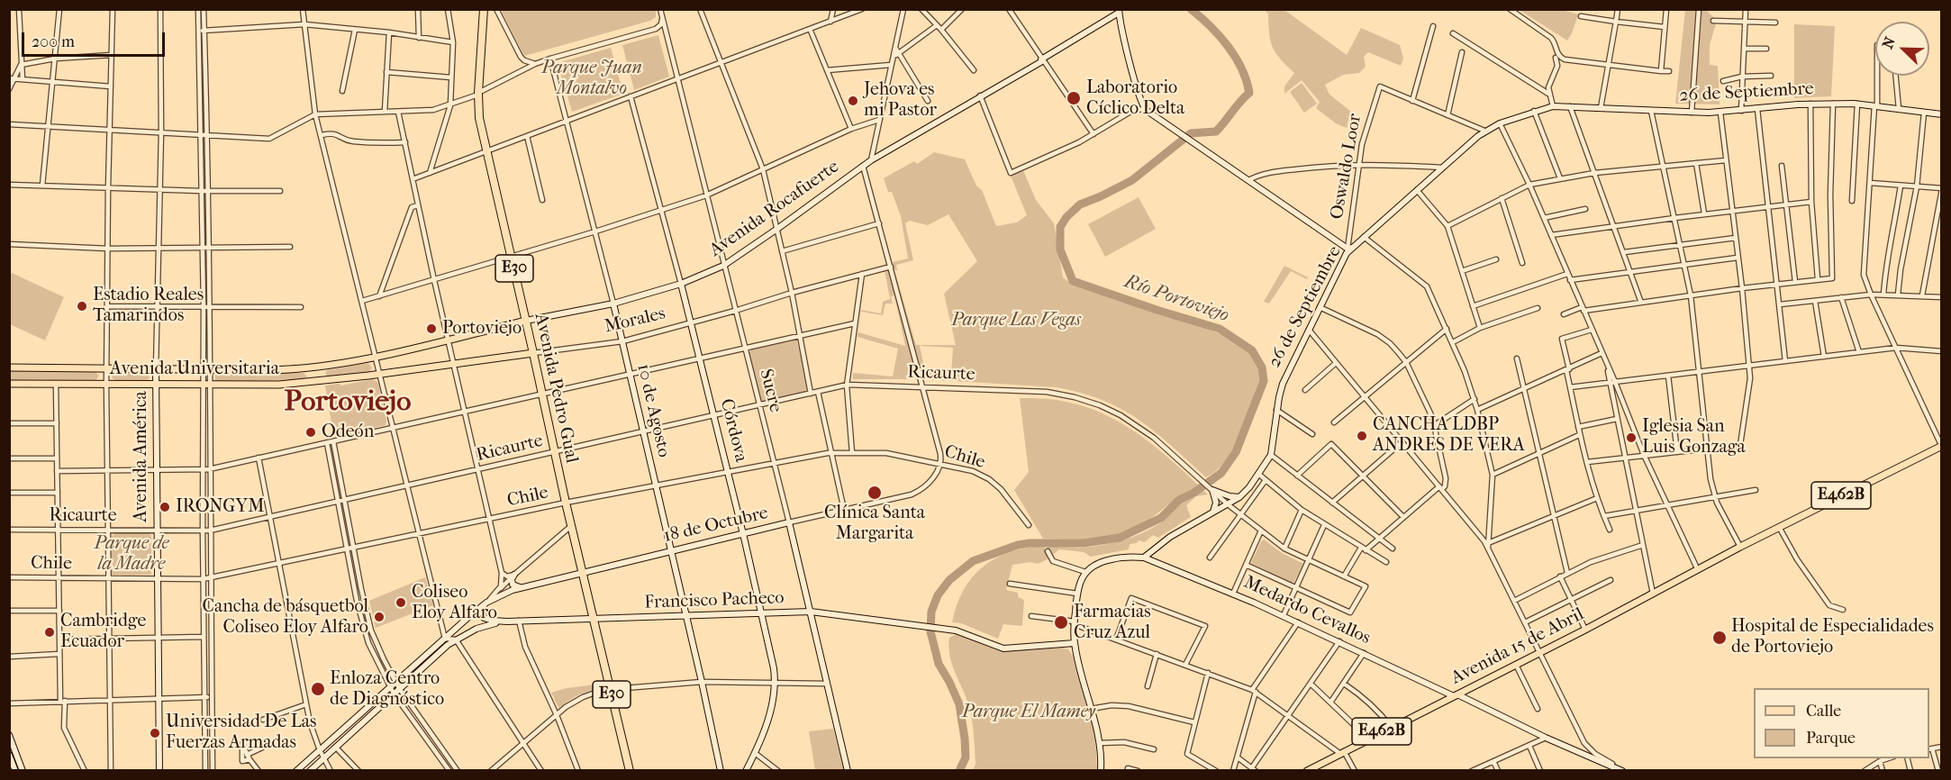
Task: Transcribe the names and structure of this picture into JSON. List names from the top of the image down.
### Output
{
  "streets": {
    "highway": ["E30", "Avenida Pedro Gual"],
    "main road": [
      "Avenida Rocafuerte",
      "Morales",
      "Avenida Universitaria",
      "E462B",
      "Avenida 15 de Abril"
    ],
    "street": [
      "26 de Septiembre",
      "Oswaldo Loor",
      "Ricaurte",
      "Sucre",
      "10 de Agosto",
      "Córdova",
      "Avenida América",
      "Chile",
      "18 de Octubre",
      "Francisco Pacheco",
      "Medardo Cevallos"
    ]
  },
  "crossings": [
    ["26 de Septiembre", "Oswaldo Loor"],
    ["26 de Septiembre", "Ricaurte"],
    ["26 de Septiembre", "Medardo Cevallos"],
    ["Avenida Rocafuerte", "Avenida Universitaria"],
    ["Avenida Rocafuerte", "Avenida Pedro Gual"],
    ["Avenida Rocafuerte", "Sucre"],
    ["Avenida Rocafuerte", "10 de Agosto"],
    ["Avenida Rocafuerte", "Córdova"],
    ["Morales", "Avenida Universitaria"],
    ["Morales", "Avenida Pedro Gual"],
    ["Morales", "Sucre"],
    ["Morales", "10 de Agosto"],
    ["Morales", "Córdova"],
    ["Avenida Universitaria", "Avenida América"],
    ["Ricaurte", "Avenida Pedro Gual"],
    ["Ricaurte", "Sucre"],
    ["Ricaurte", "10 de Agosto"],
    ["Ricaurte", "Córdova"],
    ["Ricaurte", "Avenida América"],
    ["Avenida Pedro Gual", "Chile"],
    ["Avenida Pedro Gual", "18 de Octubre"],
    ["Avenida Pedro Gual", "Francisco Pacheco"],
    ["Sucre", "Chile"],
    ["Sucre", "18 de Octubre"],
    ["Sucre", "Francisco Pacheco"],
    ["10 de Agosto", "Chile"],
    ["10 de Agosto", "18 de Octubre"],
    ["10 de Agosto", "Francisco Pacheco"],
    ["Córdova", "Chile"],
    ["Córdova", "18 de Octubre"],
    ["Córdova", "Francisco Pacheco"],
    ["Avenida América", "Chile"],
    ["Chile", "18 de Octubre"],
    ["E462B", "Avenida 15 de Abril"],
    ["Medardo Cevallos", "Avenida 15 de Abril"]
  ],
  "districts": ["Portoviejo"],
  "water": ["Río Portoviejo"],
  "parks": [
    "Parque Juan Montalvo",
    "Parque Las Vegas",
    "Parque de la Madre",
    "Parque El Mamey"
  ],
  "places": [
    "Laboratorio Cíclico Delta",
    "Jehova es mi Pastor",
    "Estadio Reales Tamarindos",
    "Portoviejo",
    "Odeón",
    "CANCHA LDBP ANDRES DE VERA",
    "Iglesia San Luis Gonzaga",
    "Clínica Santa Margarita",
    "IRONGYM",
    "Coliseo Eloy Alfaro",
    "Cancha de básquetbol Coliseo Eloy Alfaro",
    "Farmacias Cruz Azul",
    "Cambridge Ecuador",
    "Hospital de Especialidades de Portoviejo",
    "Enloza Centro de Diagnóstico",
    "Universidad De Las Fuerzas Armadas"
  ],
  "legend": ["Calle", "Parque"],
  "scale_bar": "200 m",
  "north": "top left"
}
